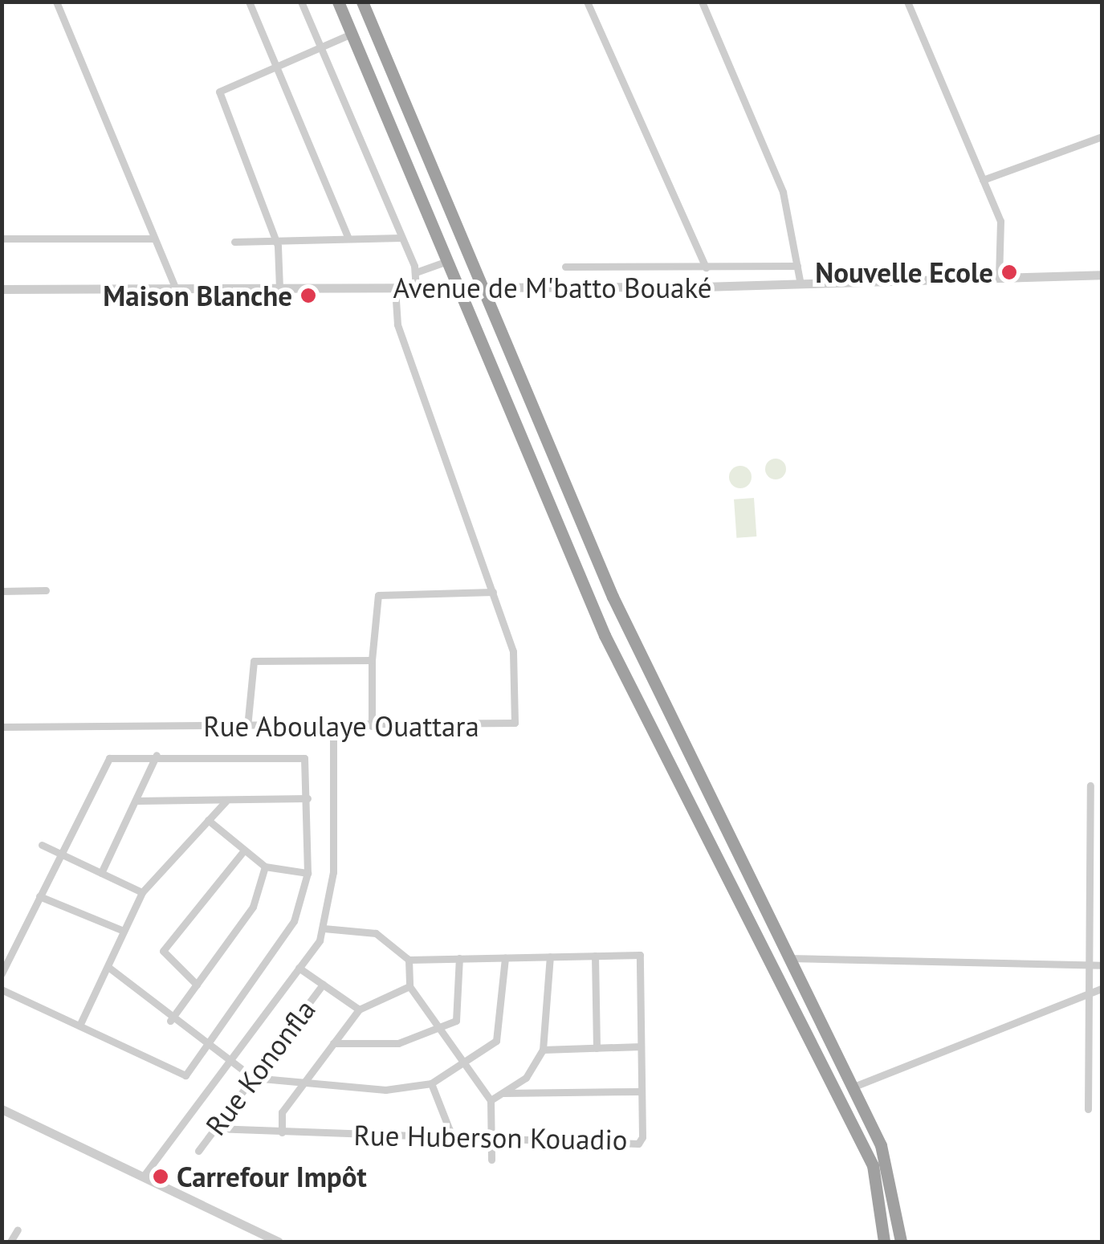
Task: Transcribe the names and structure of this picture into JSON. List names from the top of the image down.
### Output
{
  "streets": {
    "street": [
      "Avenue de M'batto Bouaké",
      "Rue Aboulaye Ouattara",
      "Rue Kononfla",
      "Rue Huberson Kouadio"
    ]
  },
  "crossings": [
    ["Avenue de M'batto Bouaké", "Rue Aboulaye Ouattara"],
    ["Rue Kononfla", "Rue Huberson Kouadio"]
  ],
  "places": ["Nouvelle Ecole", "Maison Blanche", "Carrefour Impôt"]
}
